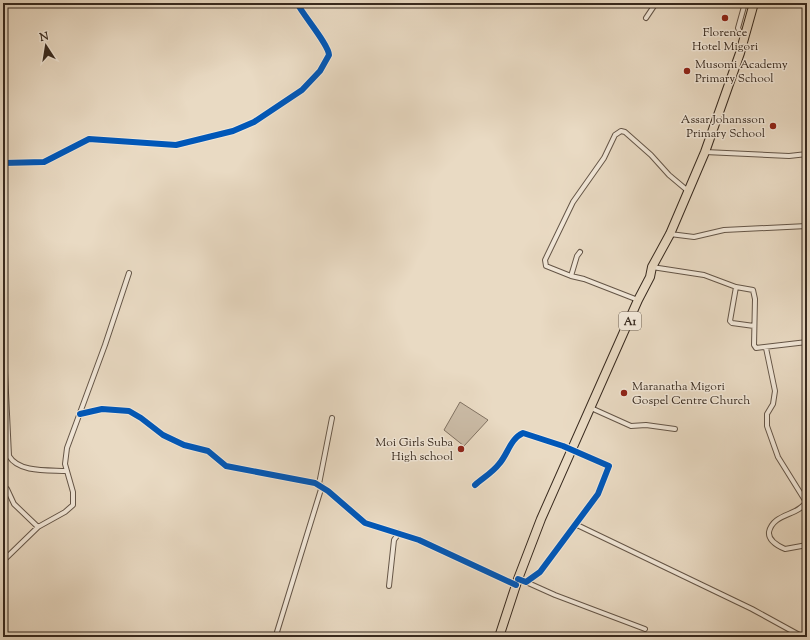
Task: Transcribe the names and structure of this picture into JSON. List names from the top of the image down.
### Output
{
  "streets": {
    "highway": ["A1"]
  },
  "places": [
    "Florence Hotel Migori",
    "Musomi Academy Primary School",
    "Assar Johansson Primary School",
    "Maranatha Migori Gospel Centre Church",
    "Moi Girls Suba High school"
  ],
  "north": "top"
}
